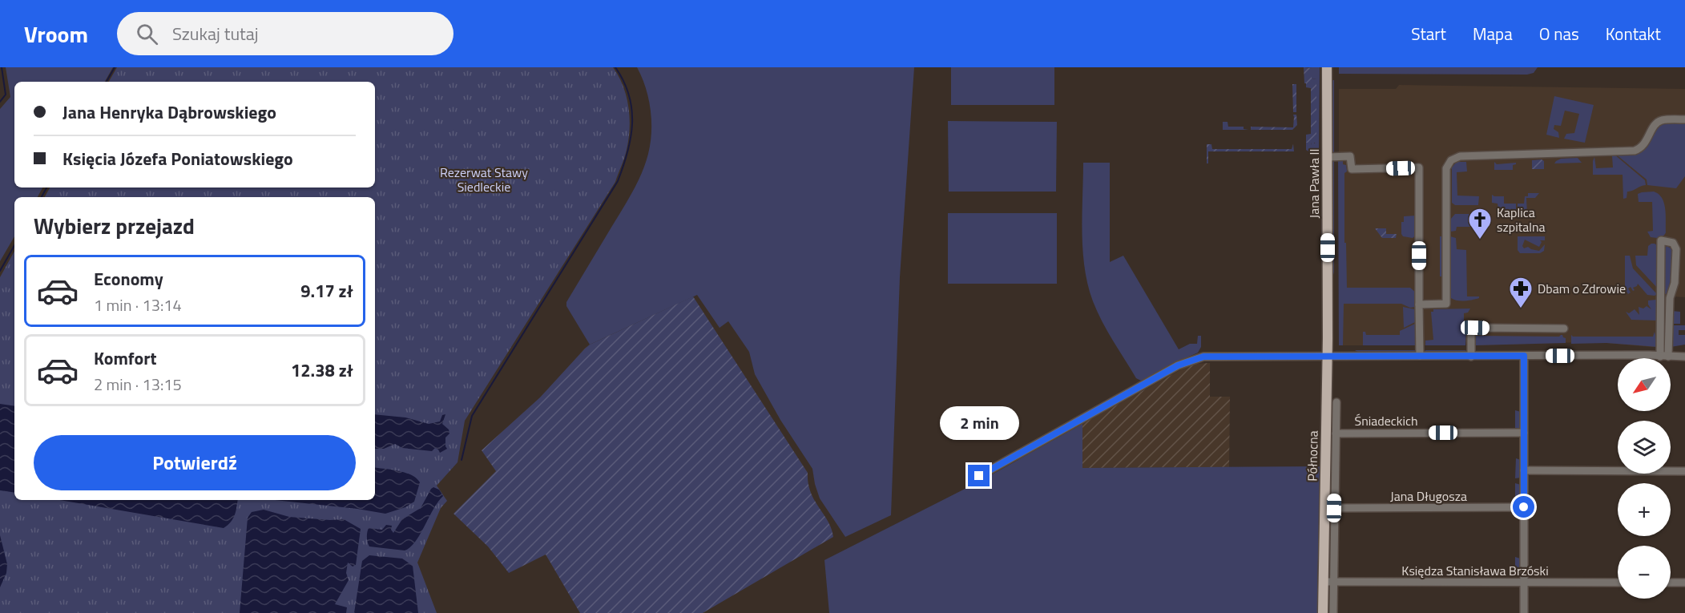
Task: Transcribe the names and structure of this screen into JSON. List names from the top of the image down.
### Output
{
  "streets": {
    "main road": ["Jana Pawła II", "Północna"],
    "street": ["Śniadeckich", "Jana Długosza", "Księdza Stanisława Brzóski"]
  },
  "crossings": [
    ["Jana Pawła II", "Północna"],
    ["Śniadeckich", "Północna"],
    ["Północna", "Jana Długosza"],
    ["Północna", "Księdza Stanisława Brzóski"]
  ],
  "parks": ["Rezerwat Stawy Siedleckie"],
  "places": {
    "church": ["Kaplica szpitalna"],
    "pharmacy": ["Dbam o Zdrowie"]
  },
  "north": "bottom left",
  "page": {
    "header": "Vroom",
    "search": "Szukaj tutaj",
    "nav": [
      "Start",
      "Mapa",
      "O nas",
      "Kontakt"
    ],
    "banner": ["Jana Henryka Dąbrowskiego", "Księcia Józefa Poniatowskiego"],
    "heading": "Wybierz przejazd",
    "list": [
      {
        "name": "Economy",
        "note": "1 min · 13:14",
        "value": "9.17 zł"
      },
      {
        "name": "Komfort",
        "note": "2 min · 13:15",
        "value": "12.38 zł"
      }
    ],
    "map_buttons": ["+", "−"],
    "bubble": "2 min",
    "buttons": "Potwierdź"
  }
}
